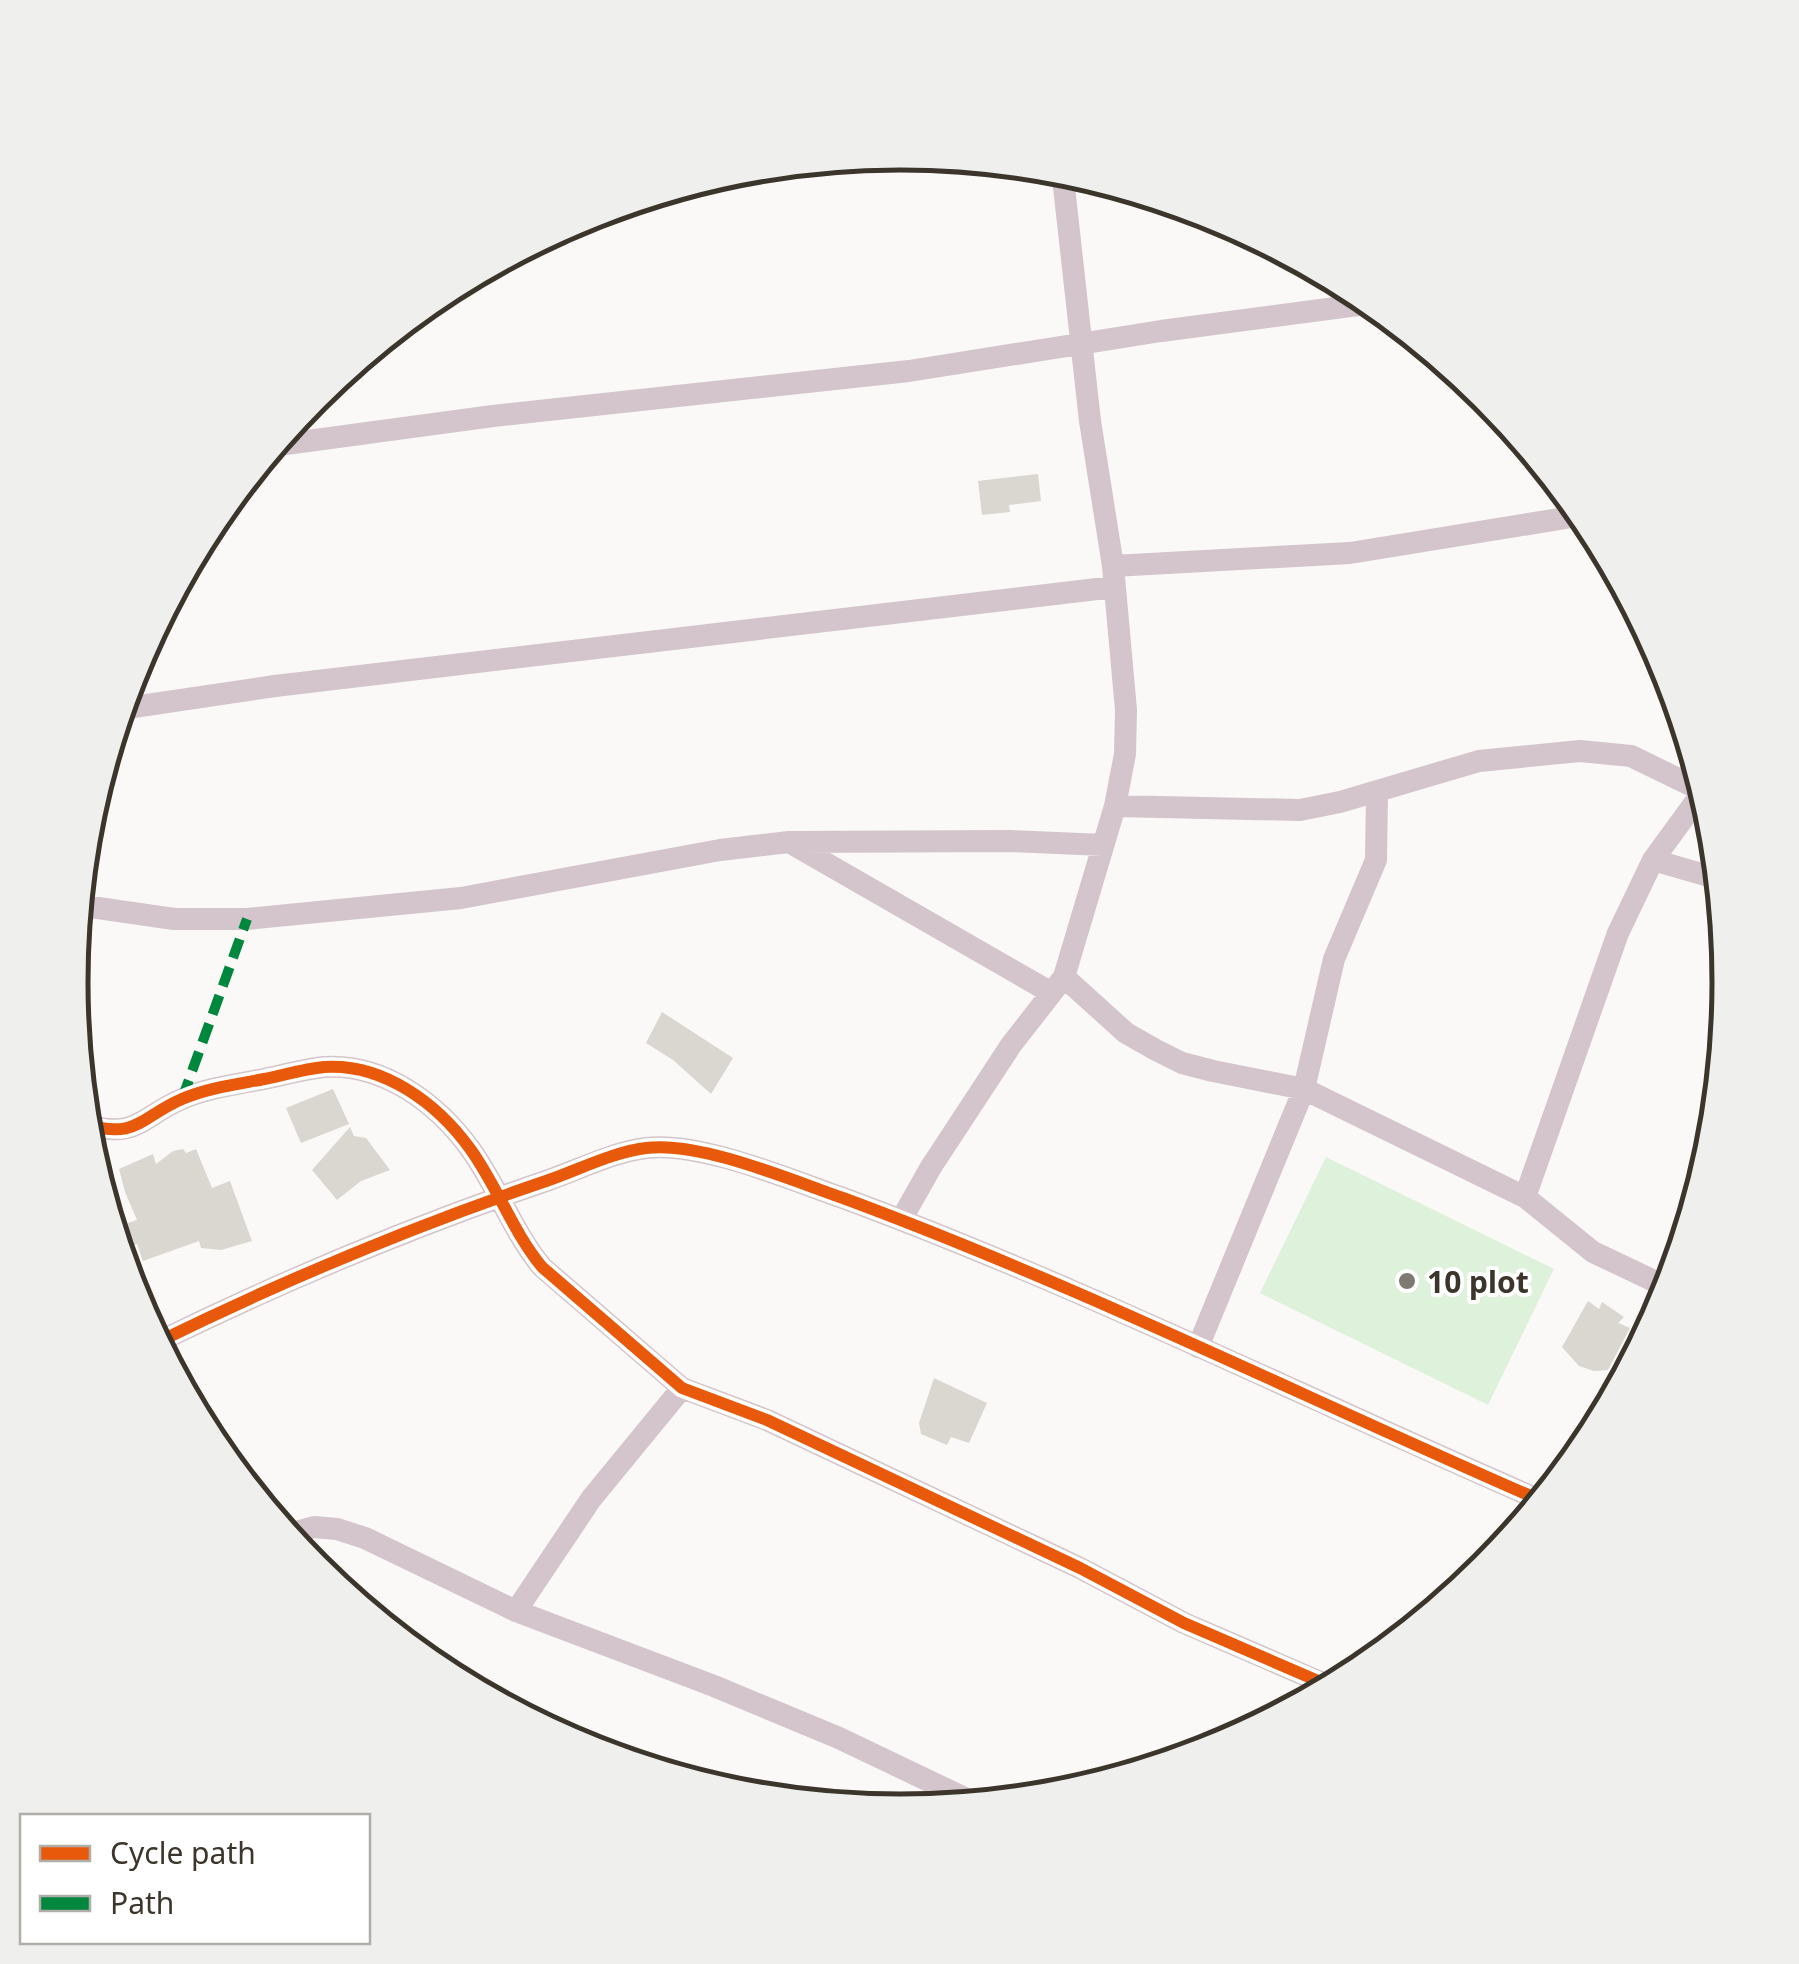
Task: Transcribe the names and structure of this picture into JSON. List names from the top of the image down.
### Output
{
  "places": ["10 plot"],
  "legend": ["Cycle path", "Path"]
}
